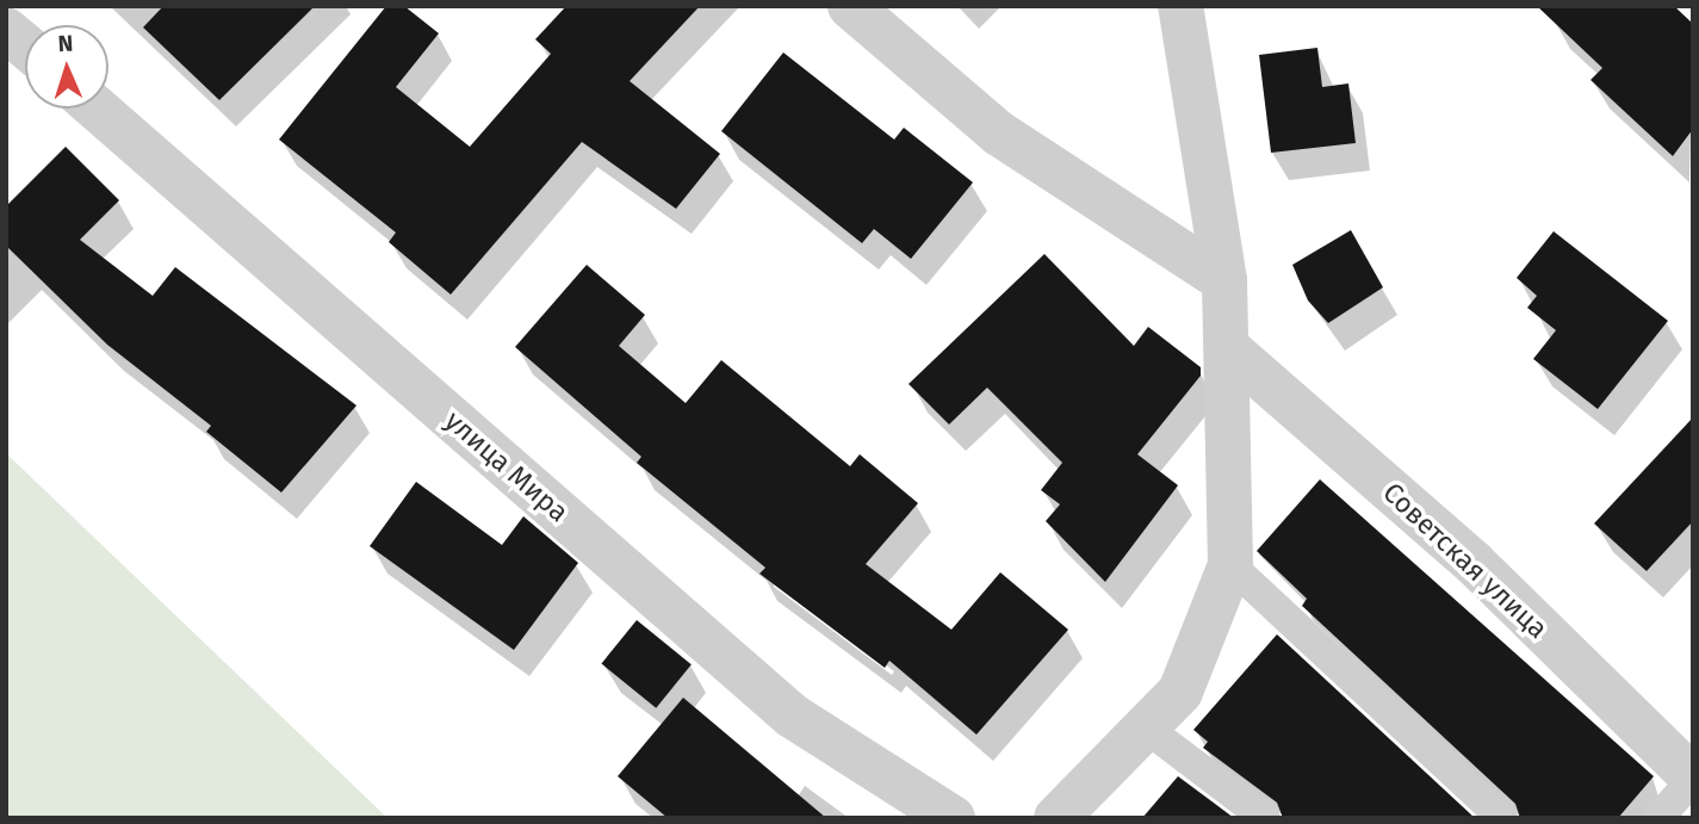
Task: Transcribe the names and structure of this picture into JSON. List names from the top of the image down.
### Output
{
  "streets": {
    "street": ["улица Мира", "Советская улица"]
  },
  "north": "top"
}
